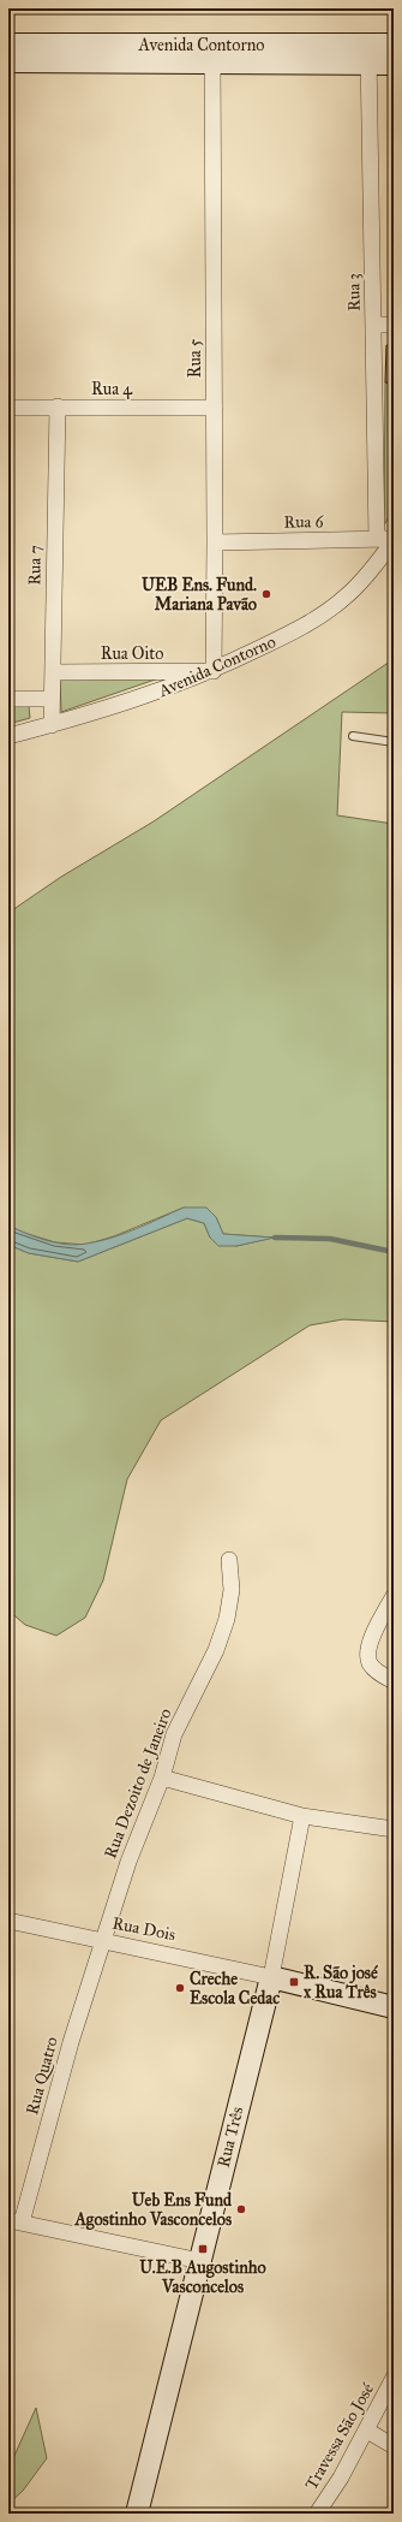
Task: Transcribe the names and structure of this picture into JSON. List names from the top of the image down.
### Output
{
  "streets": {
    "street": [
      "Avenida Contorno",
      "Rua 3",
      "Rua 5",
      "Rua 4",
      "Rua 6",
      "Rua 7",
      "Rua Oito",
      "Rua Dezoito de Janeiro",
      "Rua Dois",
      "Rua Quatro",
      "Rua Três",
      "Travessa São José"
    ]
  },
  "crossings": [
    ["Avenida Contorno", "Rua 3"],
    ["Avenida Contorno", "Rua 5"],
    ["Avenida Contorno", "Rua 6"],
    ["Avenida Contorno", "Rua 7"],
    ["Avenida Contorno", "Rua Oito"],
    ["Rua 3", "Rua 6"],
    ["Rua 5", "Rua 4"],
    ["Rua 5", "Rua 6"],
    ["Rua 5", "Rua Oito"],
    ["Rua 4", "Rua 7"],
    ["Rua 7", "Rua Oito"],
    ["Rua Dezoito de Janeiro", "Rua Dois"],
    ["Rua Dezoito de Janeiro", "Rua Quatro"],
    ["Rua Dois", "Rua Quatro"],
    ["Rua Dois", "Rua Três"]
  ],
  "places": {
    "other": ["UEB Ens. Fund. Mariana Pavão", "Creche Escola Cedac", "Ueb Ens Fund Agostinho Vasconcelos"],
    "transit": ["R. São josé x Rua Três", "U.E.B Augostinho Vasconcelos"]
  }
}
